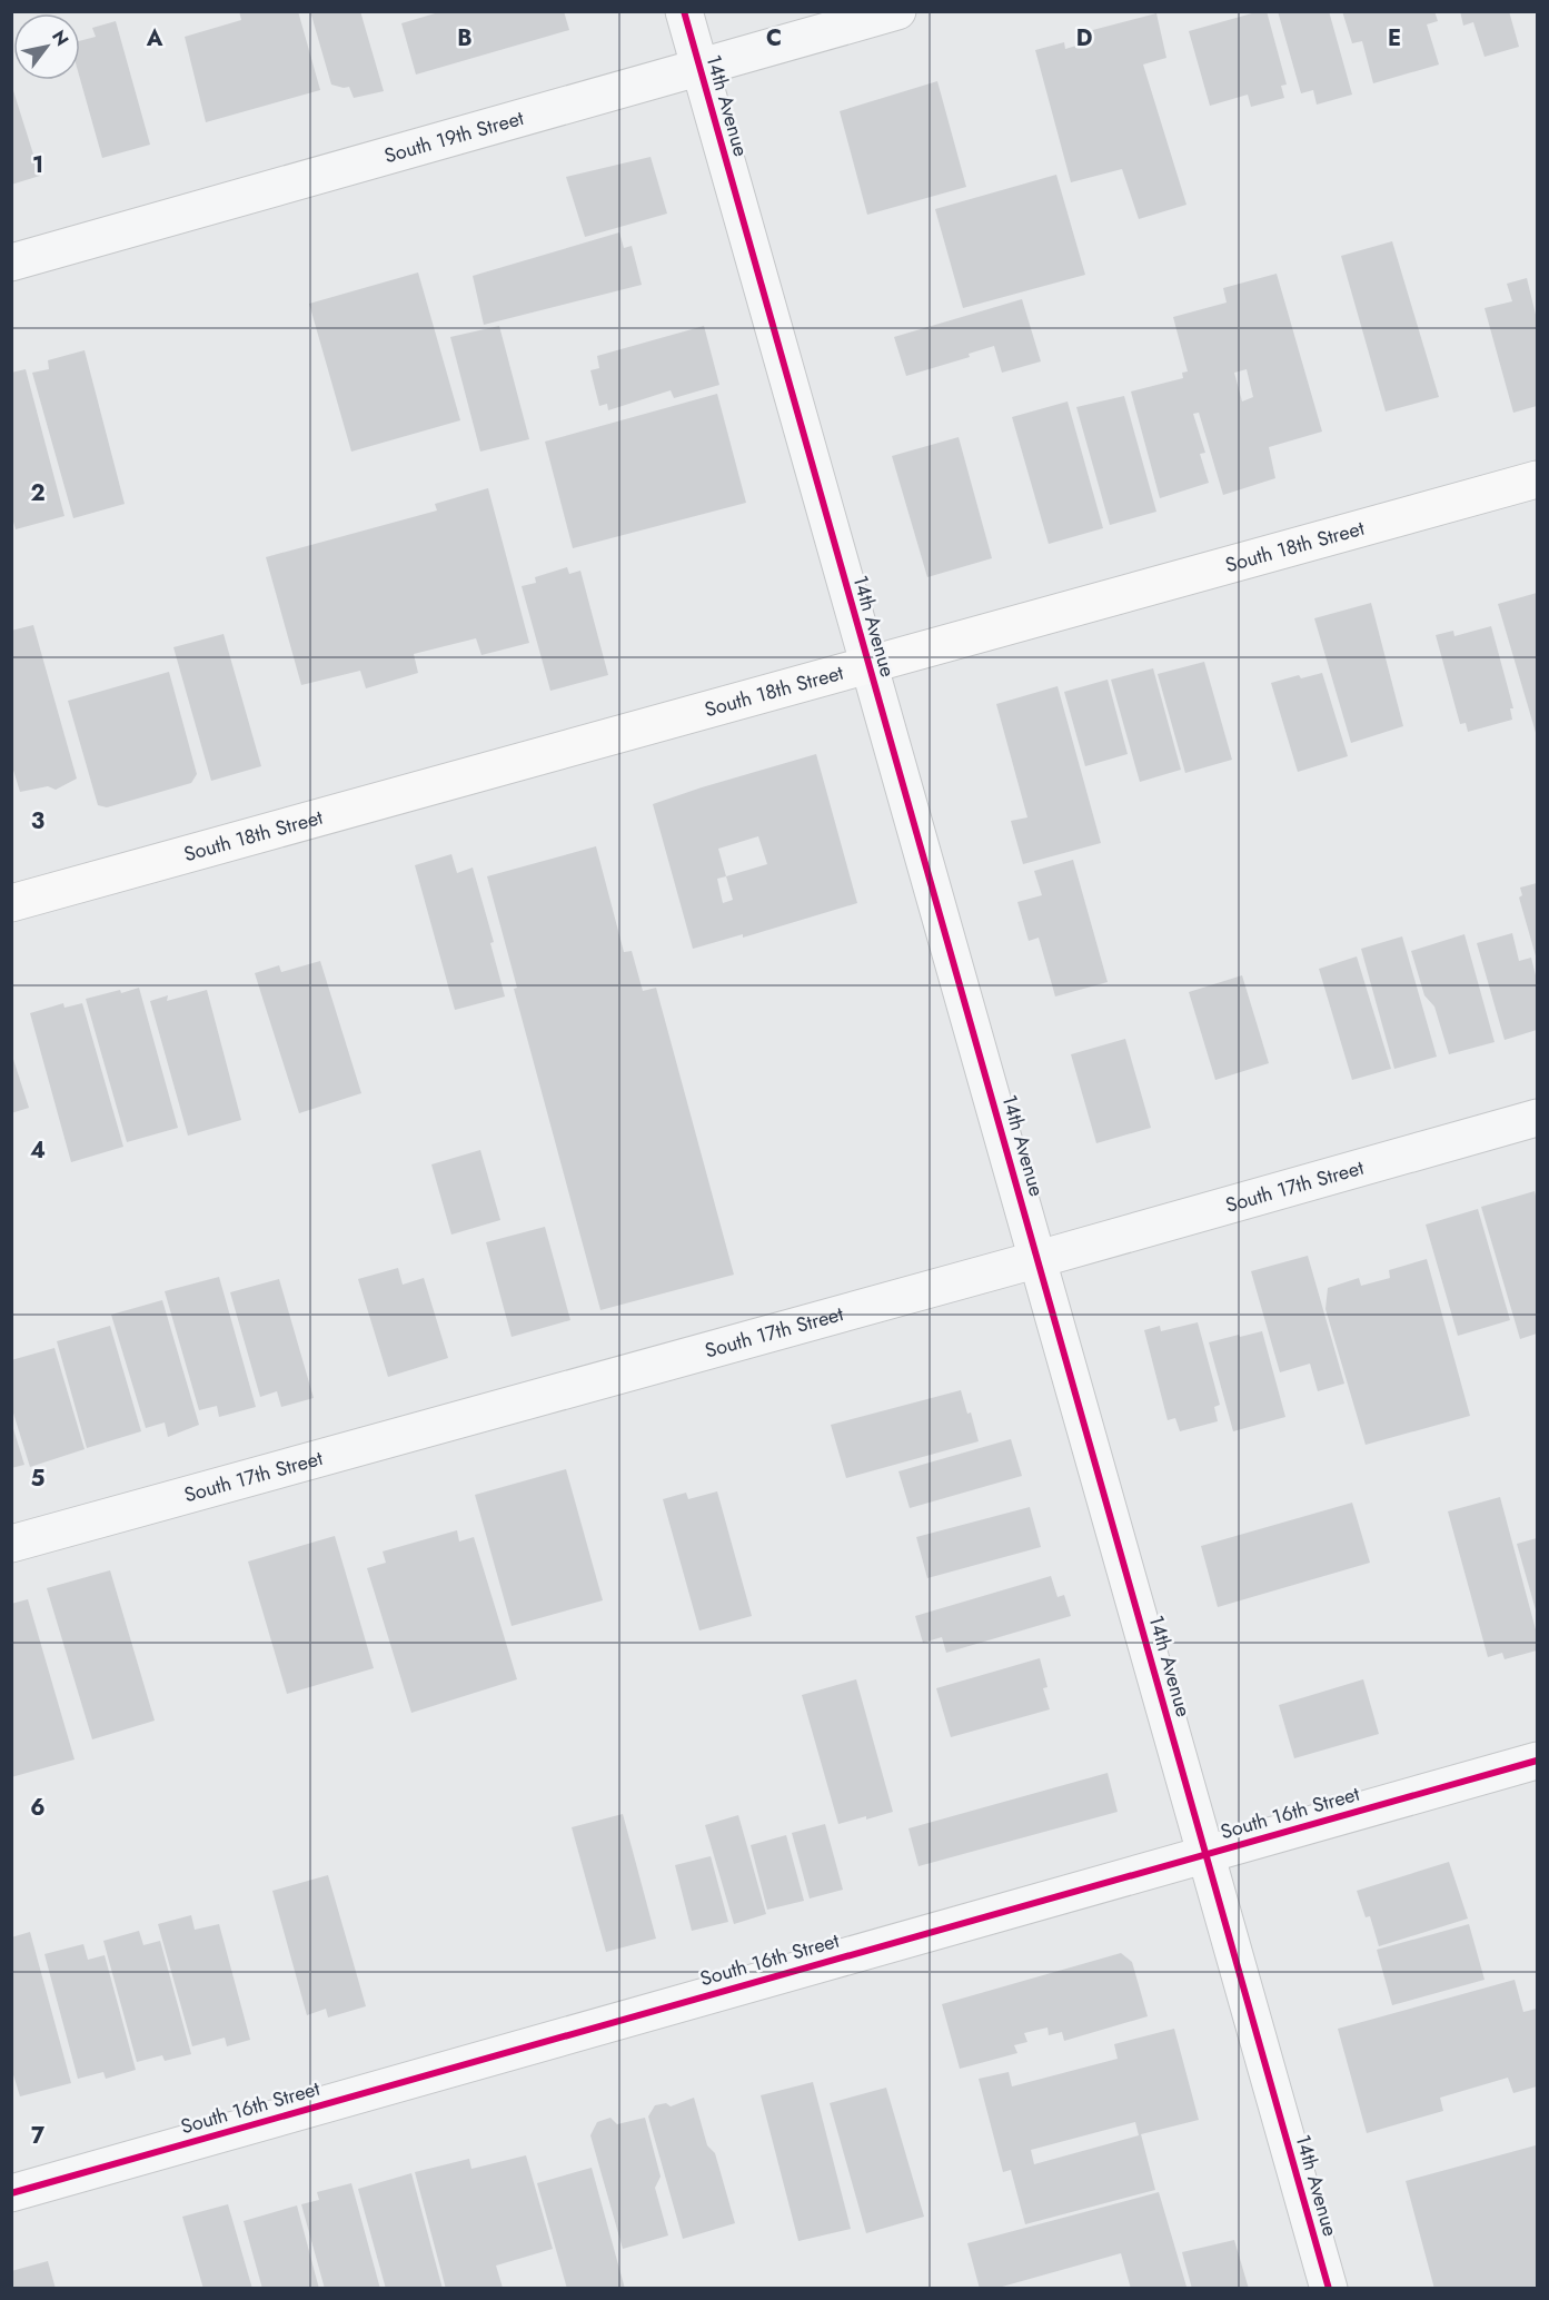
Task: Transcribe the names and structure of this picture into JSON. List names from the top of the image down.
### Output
{
  "streets": {
    "street": [
      "14th Avenue",
      "South 19th Street",
      "South 18th Street",
      "South 17th Street",
      "South 16th Street"
    ]
  },
  "crossings": [
    ["14th Avenue", "South 19th Street"],
    ["14th Avenue", "South 18th Street"],
    ["14th Avenue", "South 17th Street"],
    ["14th Avenue", "South 16th Street"]
  ],
  "north": "top right",
  "grid": {
    "columns": [
      "A",
      "B",
      "C",
      "D",
      "E"
    ],
    "rows": [
      "1",
      "2",
      "3",
      "4",
      "5",
      "6",
      "7"
    ]
  }
}
